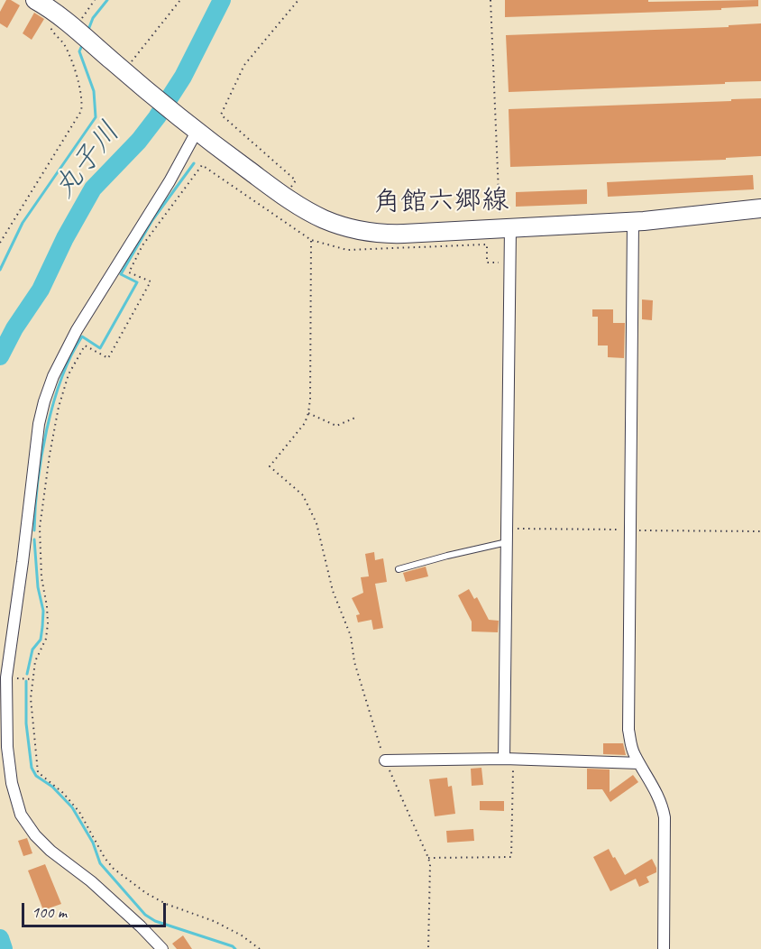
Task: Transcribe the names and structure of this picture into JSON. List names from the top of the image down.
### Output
{
  "streets": {
    "main road": ["角館六郷線"]
  },
  "water": ["丸子川"],
  "scale_bar": "100 m"
}
